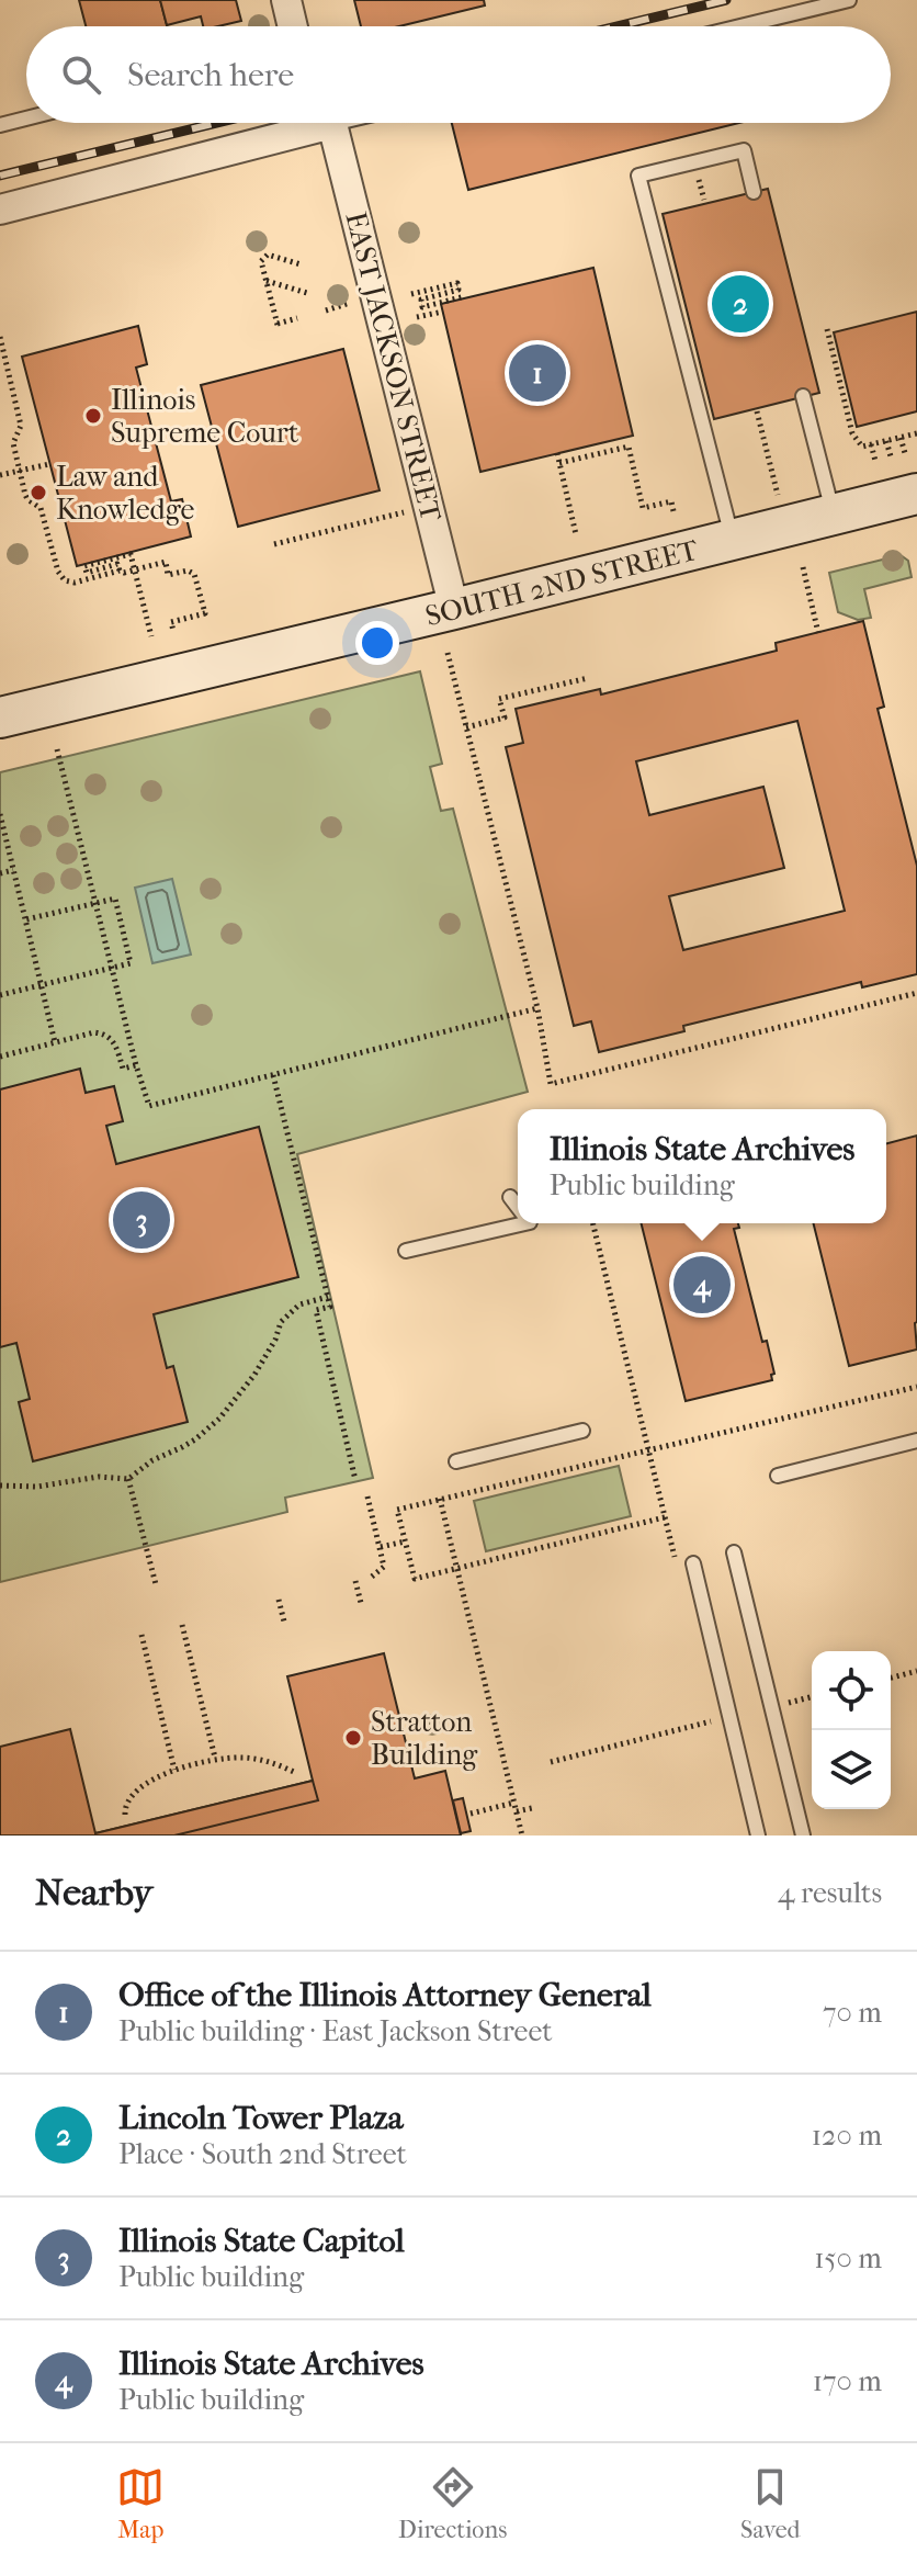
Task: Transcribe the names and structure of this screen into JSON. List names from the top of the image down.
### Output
{
  "streets": {
    "main road": ["SOUTH 2ND STREET"],
    "street": ["EAST JACKSON STREET"]
  },
  "crossings": [
    ["EAST JACKSON STREET", "SOUTH 2ND STREET"]
  ],
  "places": ["Illinois Supreme Court", "Law and Knowledge", "Stratton Building"],
  "page": {
    "search": "Search here",
    "pins": [
      "2",
      "1",
      "3",
      "4"
    ],
    "popup": ["Illinois State Archives", "Public building"],
    "heading": ["Nearby", "4 results"],
    "list": [
      {
        "mark": "1",
        "name": "Office of the Illinois Attorney General",
        "note": "Public building · East Jackson Street",
        "value": "70 m"
      },
      {
        "mark": "2",
        "name": "Lincoln Tower Plaza",
        "note": "Place · South 2nd Street",
        "value": "120 m"
      },
      {
        "mark": "3",
        "name": "Illinois State Capitol",
        "note": "Public building",
        "value": "150 m"
      },
      {
        "mark": "4",
        "name": "Illinois State Archives",
        "note": "Public building",
        "value": "170 m"
      }
    ],
    "nav": ["Map", "Directions", "Saved"]
  }
}
